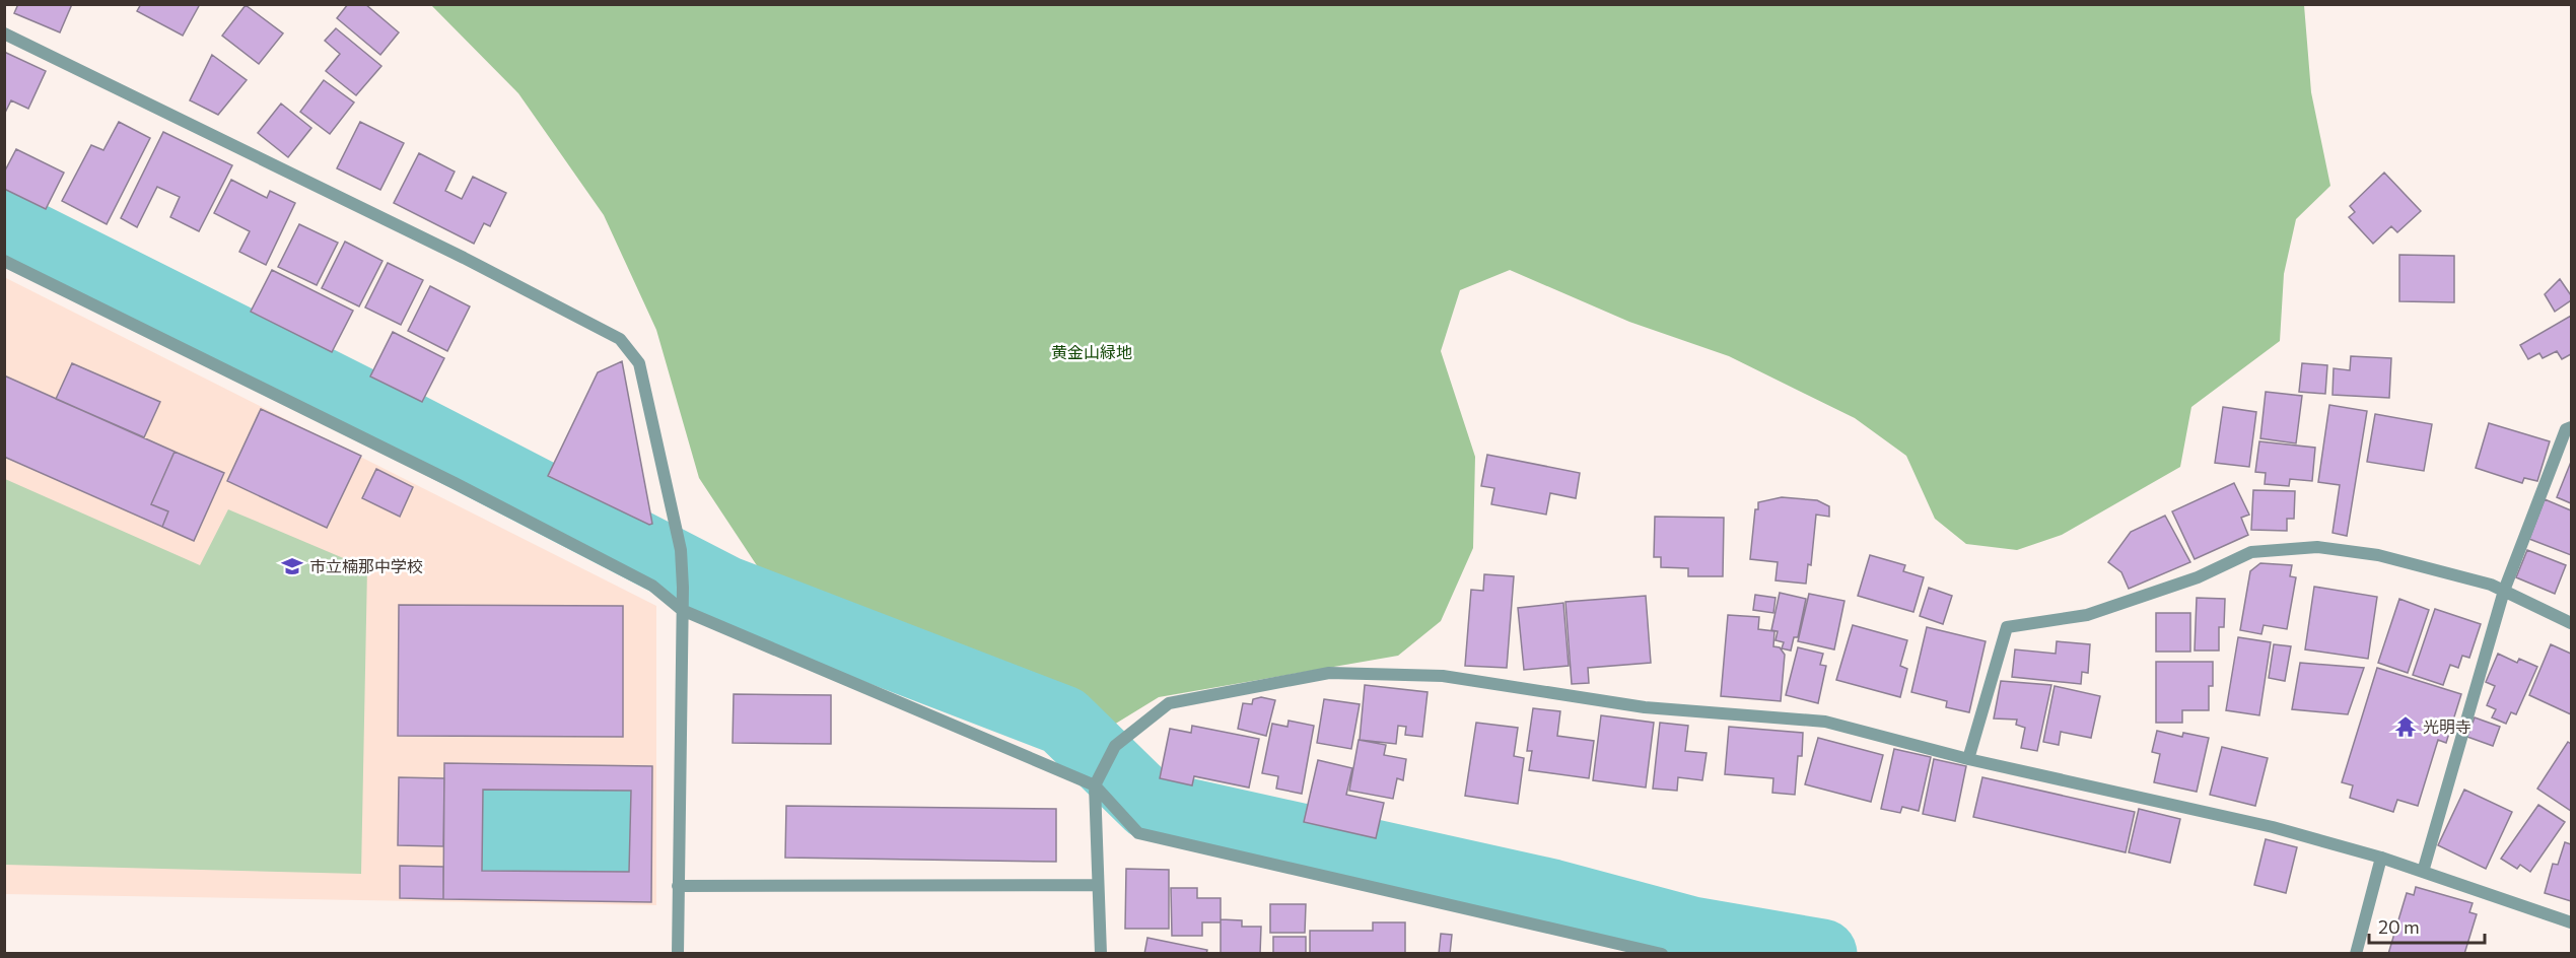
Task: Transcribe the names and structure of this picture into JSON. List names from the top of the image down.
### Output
{
  "parks": ["黄金山緑地"],
  "places": {
    "school or university": ["市立楠那中学校"],
    "temple": ["光明寺"]
  },
  "scale_bar": "20 m"
}
